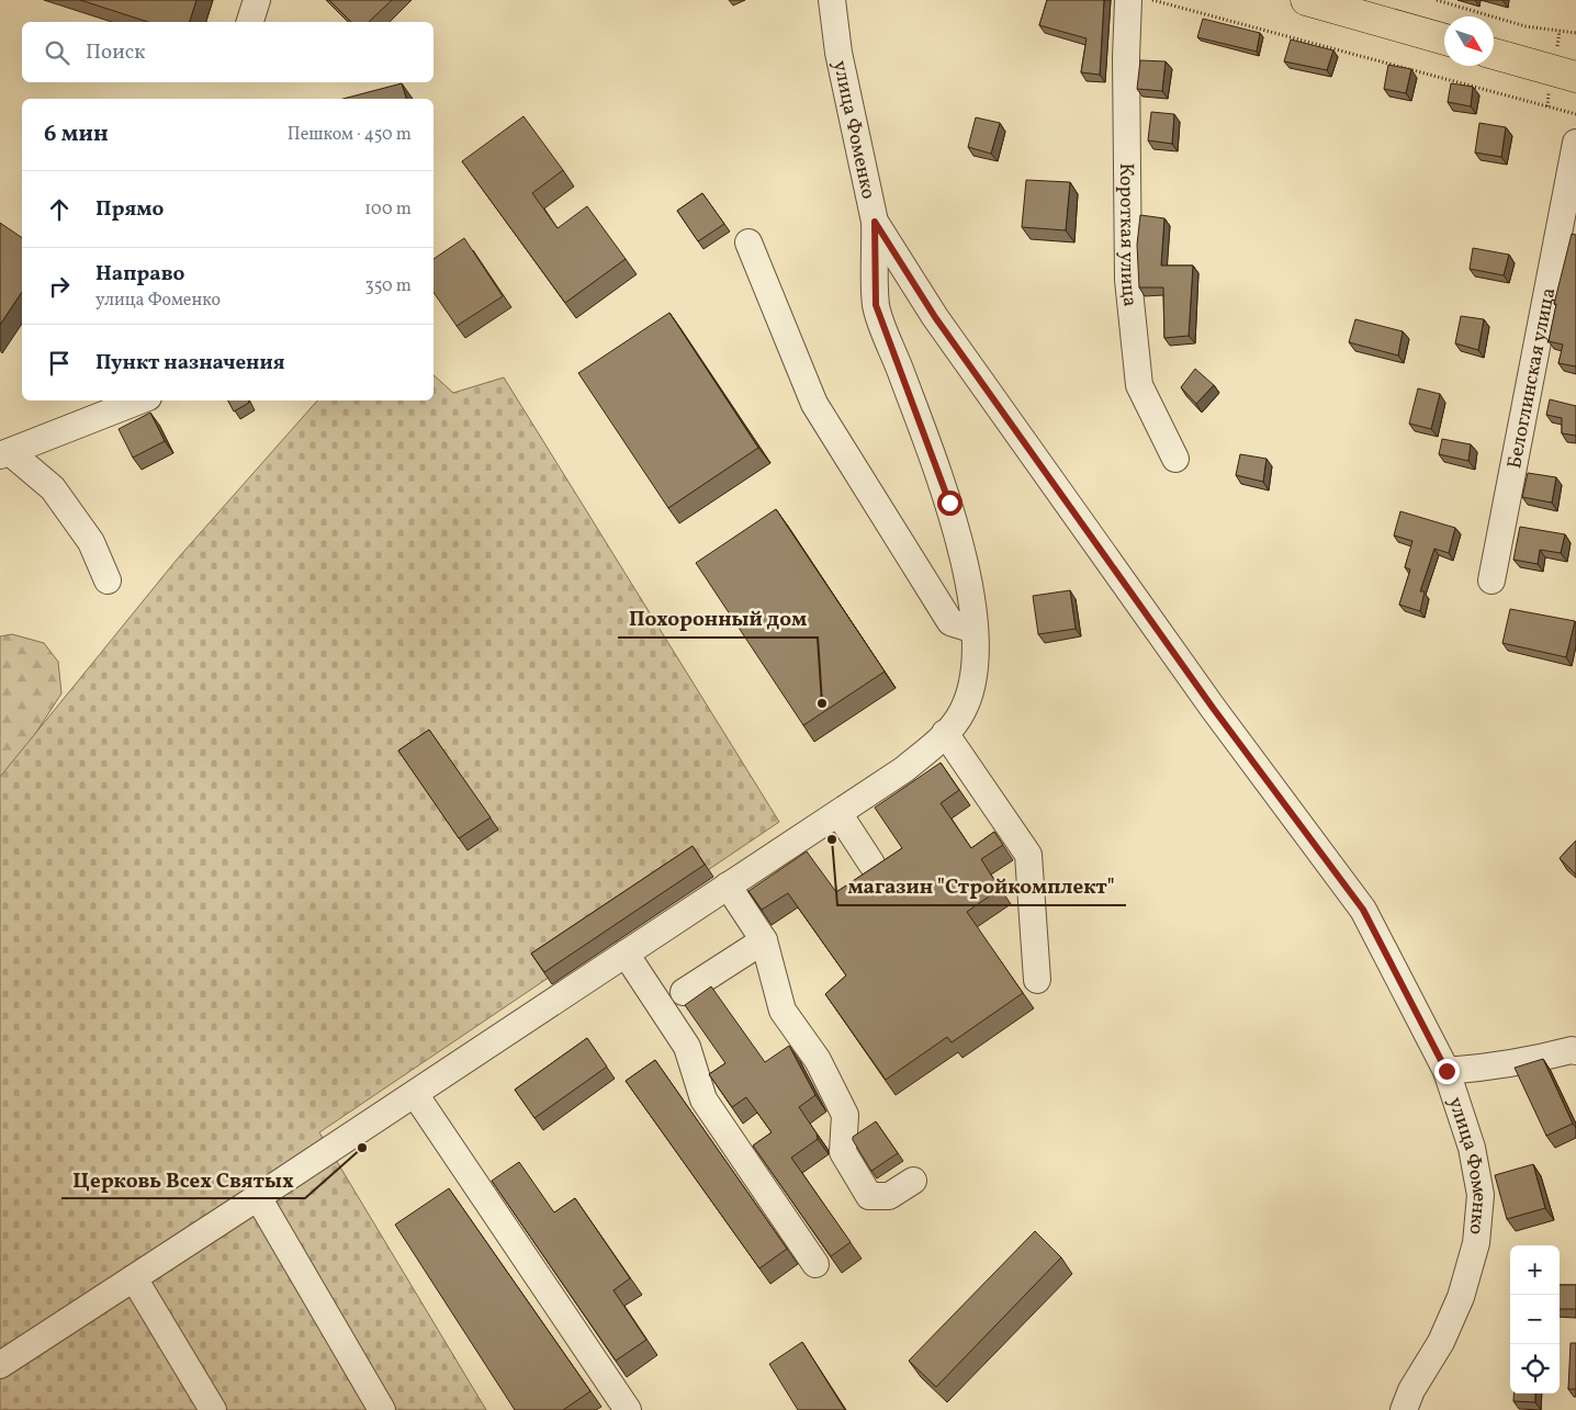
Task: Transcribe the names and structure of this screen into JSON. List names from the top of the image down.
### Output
{
  "streets": {
    "street": ["улица Фоменко", "Короткая улица", "Белоглинская улица"]
  },
  "places": ["Похоронный дом", "магазин \"Стройкомплект\"", "Церковь Всех Святых"],
  "north": "bottom right",
  "page": {
    "search": "Поиск",
    "heading": ["6 мин", "Пешком · 450 m"],
    "list": [
      ["Прямо", "100 m"],
      ["Направо", "улица Фоменко", "350 m"],
      "Пункт назначения"
    ],
    "map_buttons": ["+", "−"]
  }
}
